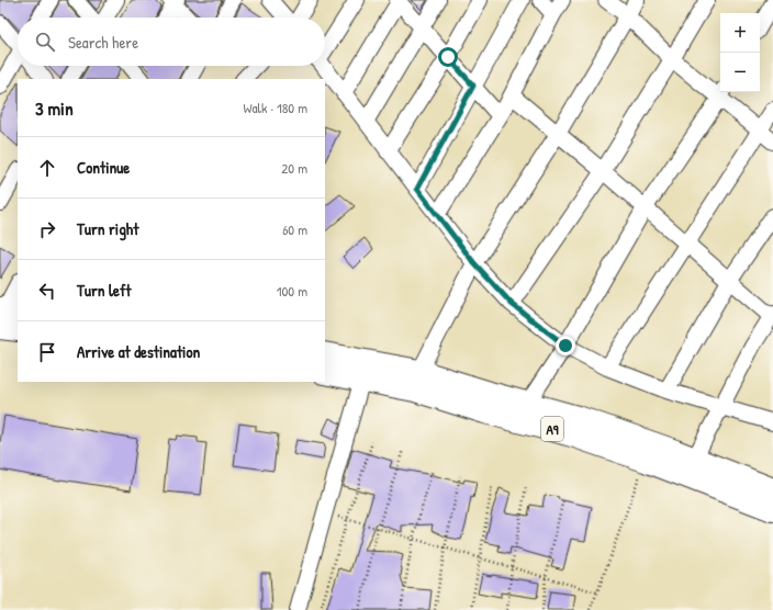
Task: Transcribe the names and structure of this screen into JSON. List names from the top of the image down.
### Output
{
  "streets": {
    "highway": ["A9"]
  },
  "page": {
    "map_buttons": ["+", "−"],
    "search": "Search here",
    "heading": ["3 min", "Walk · 180 m"],
    "list": [
      ["Continue", "20 m"],
      ["Turn right", "60 m"],
      ["Turn left", "100 m"],
      "Arrive at destination"
    ]
  }
}
